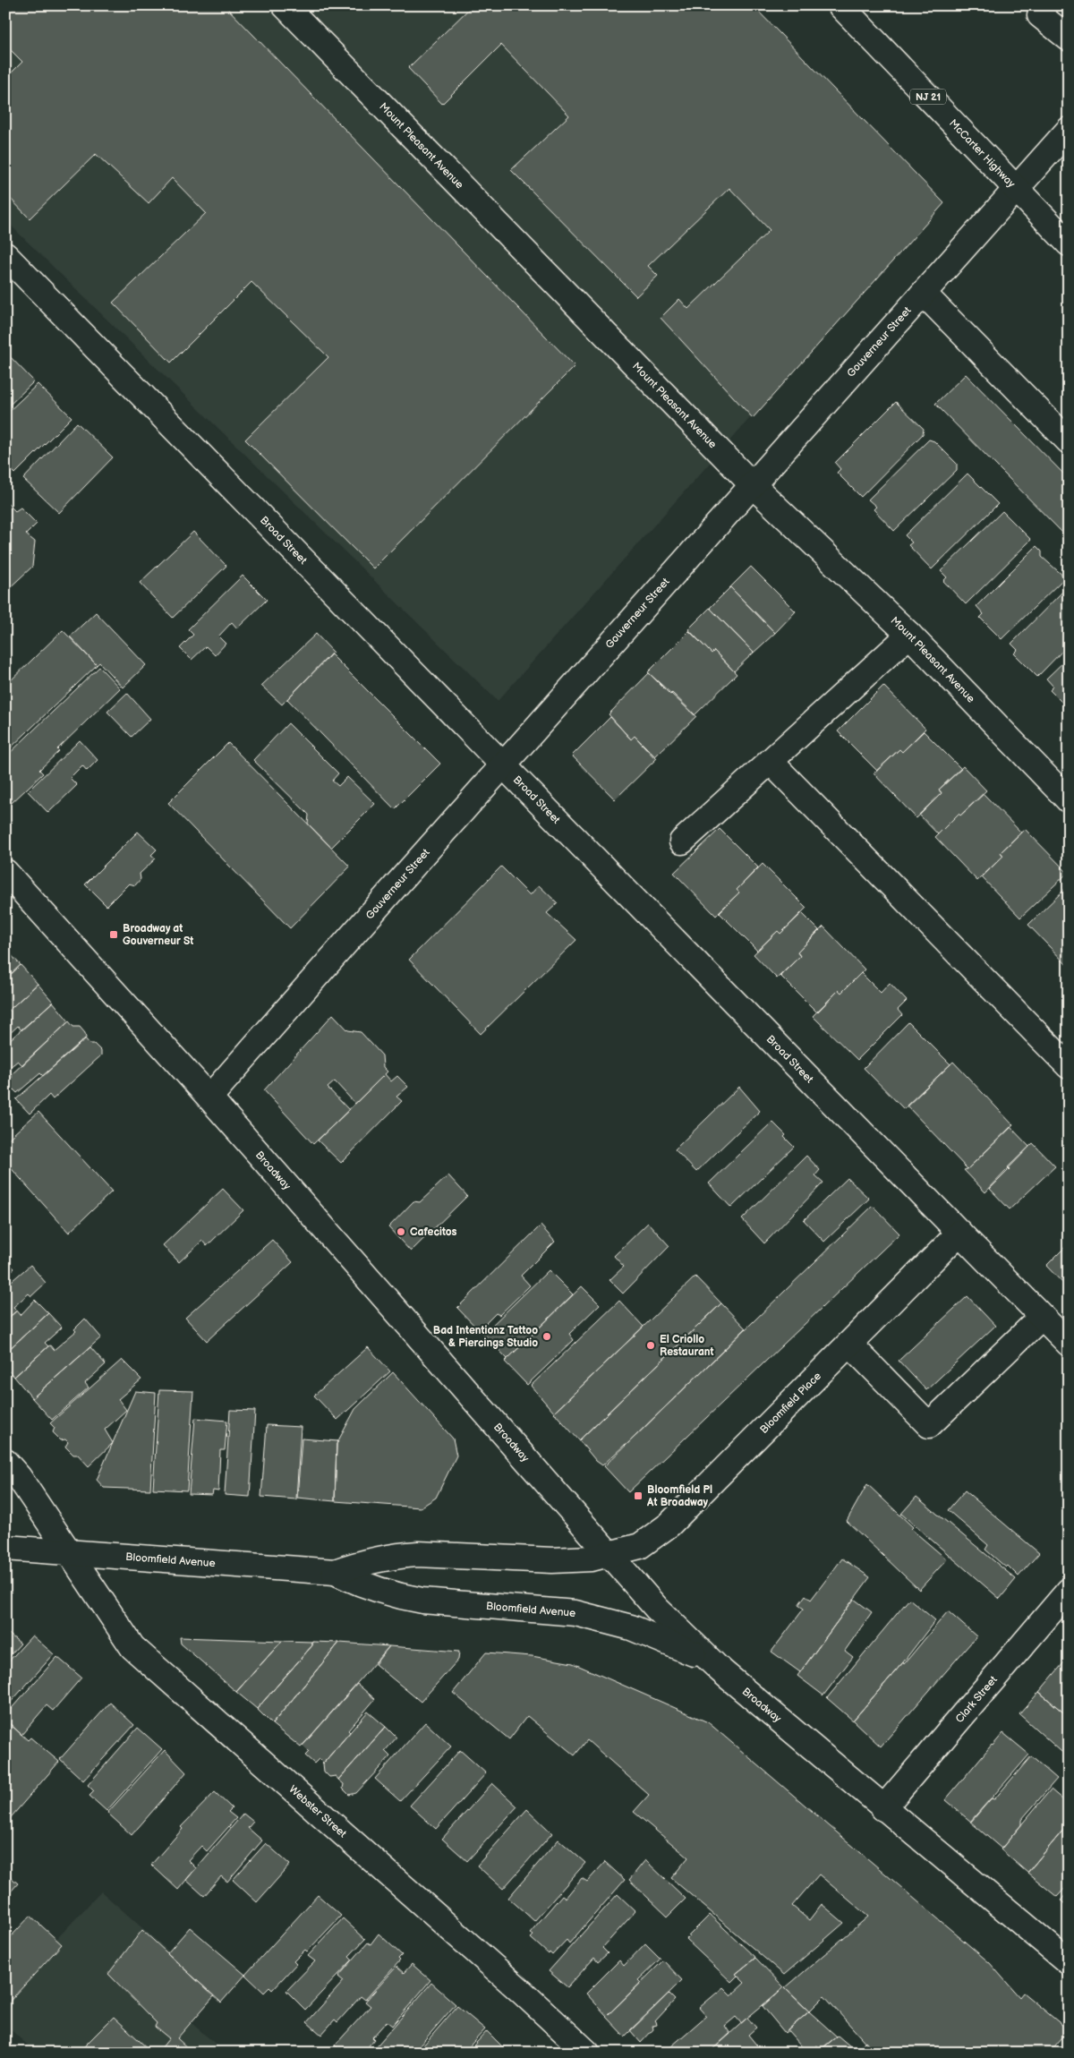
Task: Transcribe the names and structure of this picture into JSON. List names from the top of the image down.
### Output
{
  "streets": {
    "street": [
      "NJ 21",
      "Mount Pleasant Avenue",
      "McCarter Highway",
      "Gouverneur Street",
      "Broad Street",
      "Broadway",
      "Bloomfield Place",
      "Bloomfield Avenue",
      "Clark Street",
      "Webster Street"
    ]
  },
  "crossings": [
    ["Mount Pleasant Avenue", "Gouverneur Street"],
    ["McCarter Highway", "Gouverneur Street"],
    ["Gouverneur Street", "Broad Street"],
    ["Gouverneur Street", "Broadway"],
    ["Broad Street", "Bloomfield Place"],
    ["Broadway", "Bloomfield Place"],
    ["Broadway", "Bloomfield Avenue"],
    ["Broadway", "Clark Street"],
    ["Bloomfield Place", "Bloomfield Avenue"],
    ["Bloomfield Avenue", "Webster Street"]
  ],
  "places": {
    "transit": ["Broadway at Gouverneur St", "Bloomfield Pl At Broadway"],
    "other": ["Cafecitos", "Bad Intentionz Tattoo & Piercings Studio", "El Criollo Restaurant"]
  }
}
